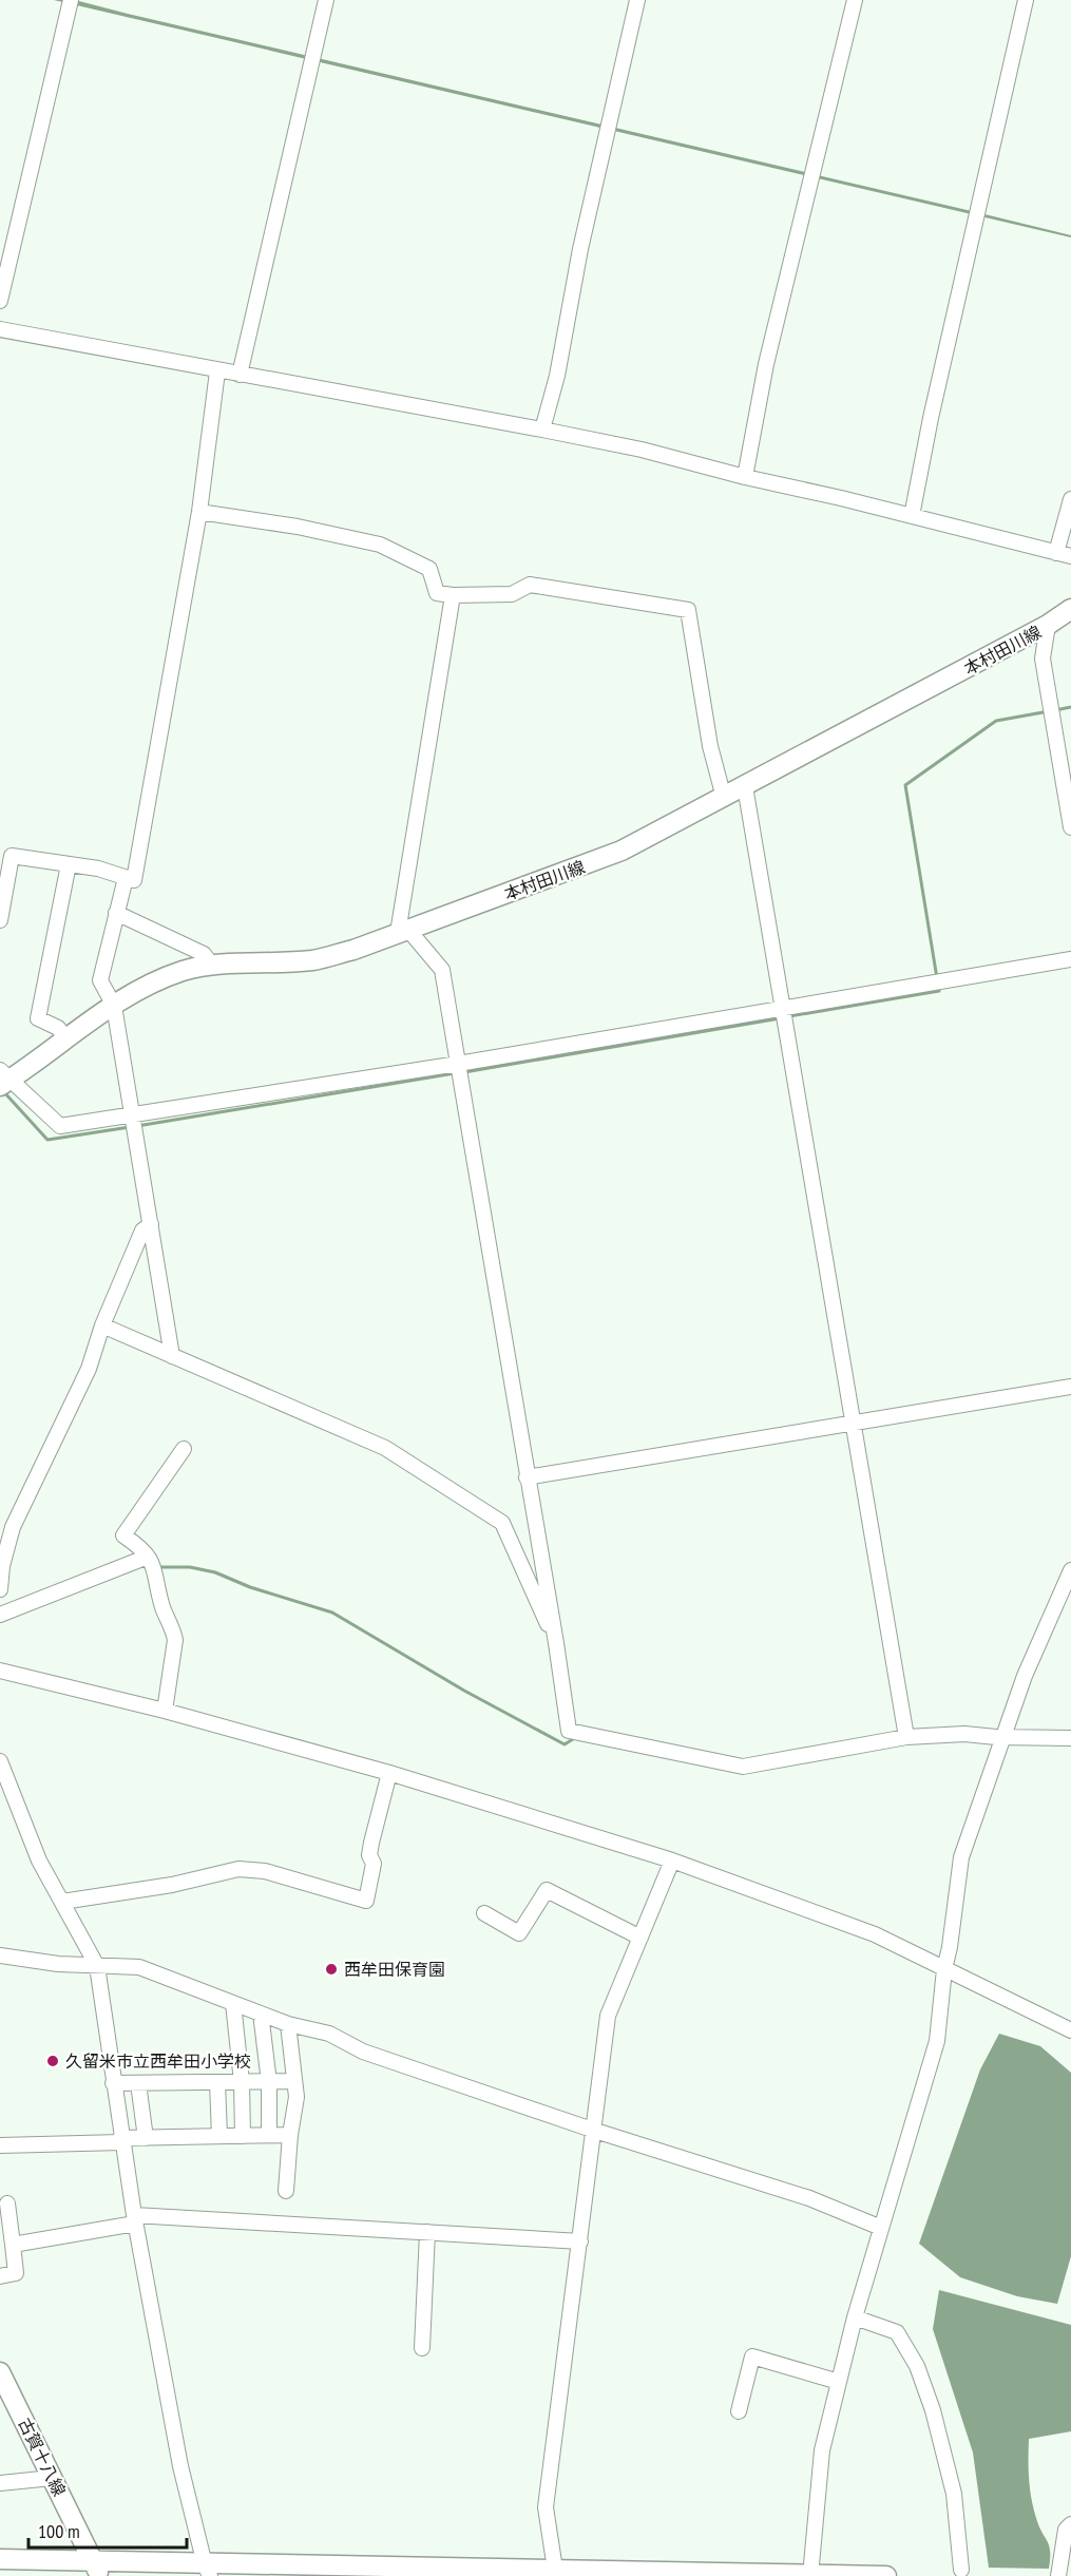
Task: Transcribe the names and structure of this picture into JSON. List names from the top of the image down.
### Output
{
  "streets": {
    "main road": ["本村田川線", "古賀十八線"]
  },
  "places": ["西牟田保育園", "久留米市立西牟田小学校"],
  "scale_bar": "100 m"
}
